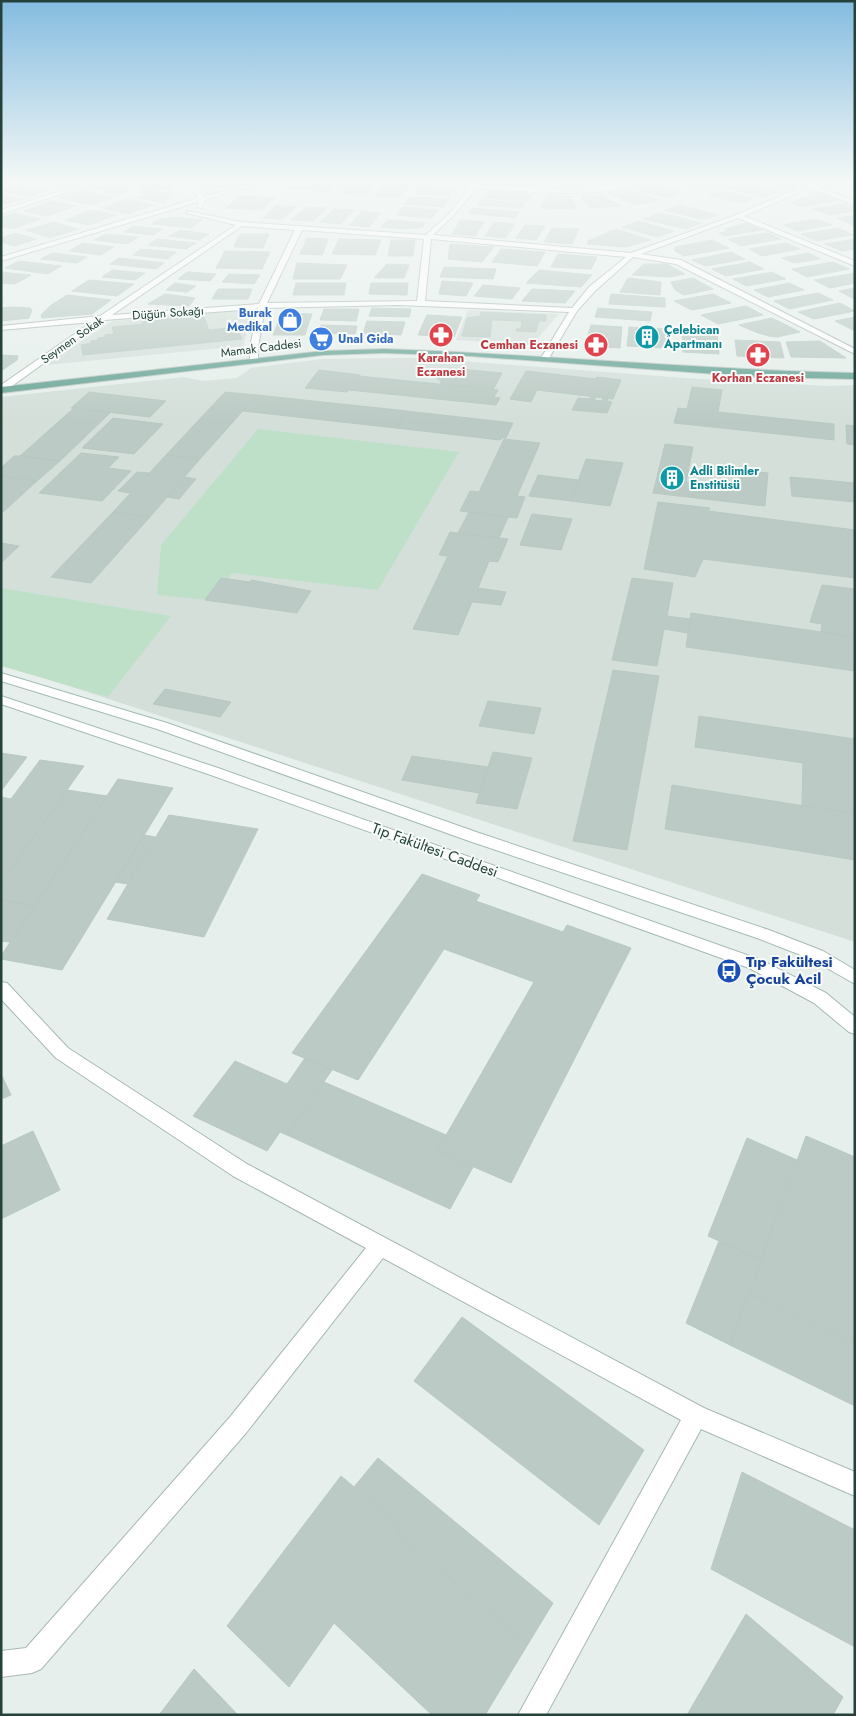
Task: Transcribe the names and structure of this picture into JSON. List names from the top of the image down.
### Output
{
  "streets": {
    "main road": ["Mamak Caddesi"],
    "street": ["Düğün Sokağı", "Seymen Sokak", "Tıp Fakültesi Caddesi"]
  },
  "crossings": [
    ["Düğün Sokağı", "Seymen Sokak"],
    ["Seymen Sokak", "Mamak Caddesi"]
  ],
  "places": {
    "shop": ["Burak Medikal"],
    "pharmacy": ["Karahan Eczanesi", "Cemhan Eczanesi", "Korhan Eczanesi"],
    "building": ["Çelebican Apartmanı", "Adli Bilimler Enstitüsü"],
    "supermarket": ["Unal Gida"],
    "bus stop": ["Tıp Fakültesi Çocuk Acil"]
  }
}
